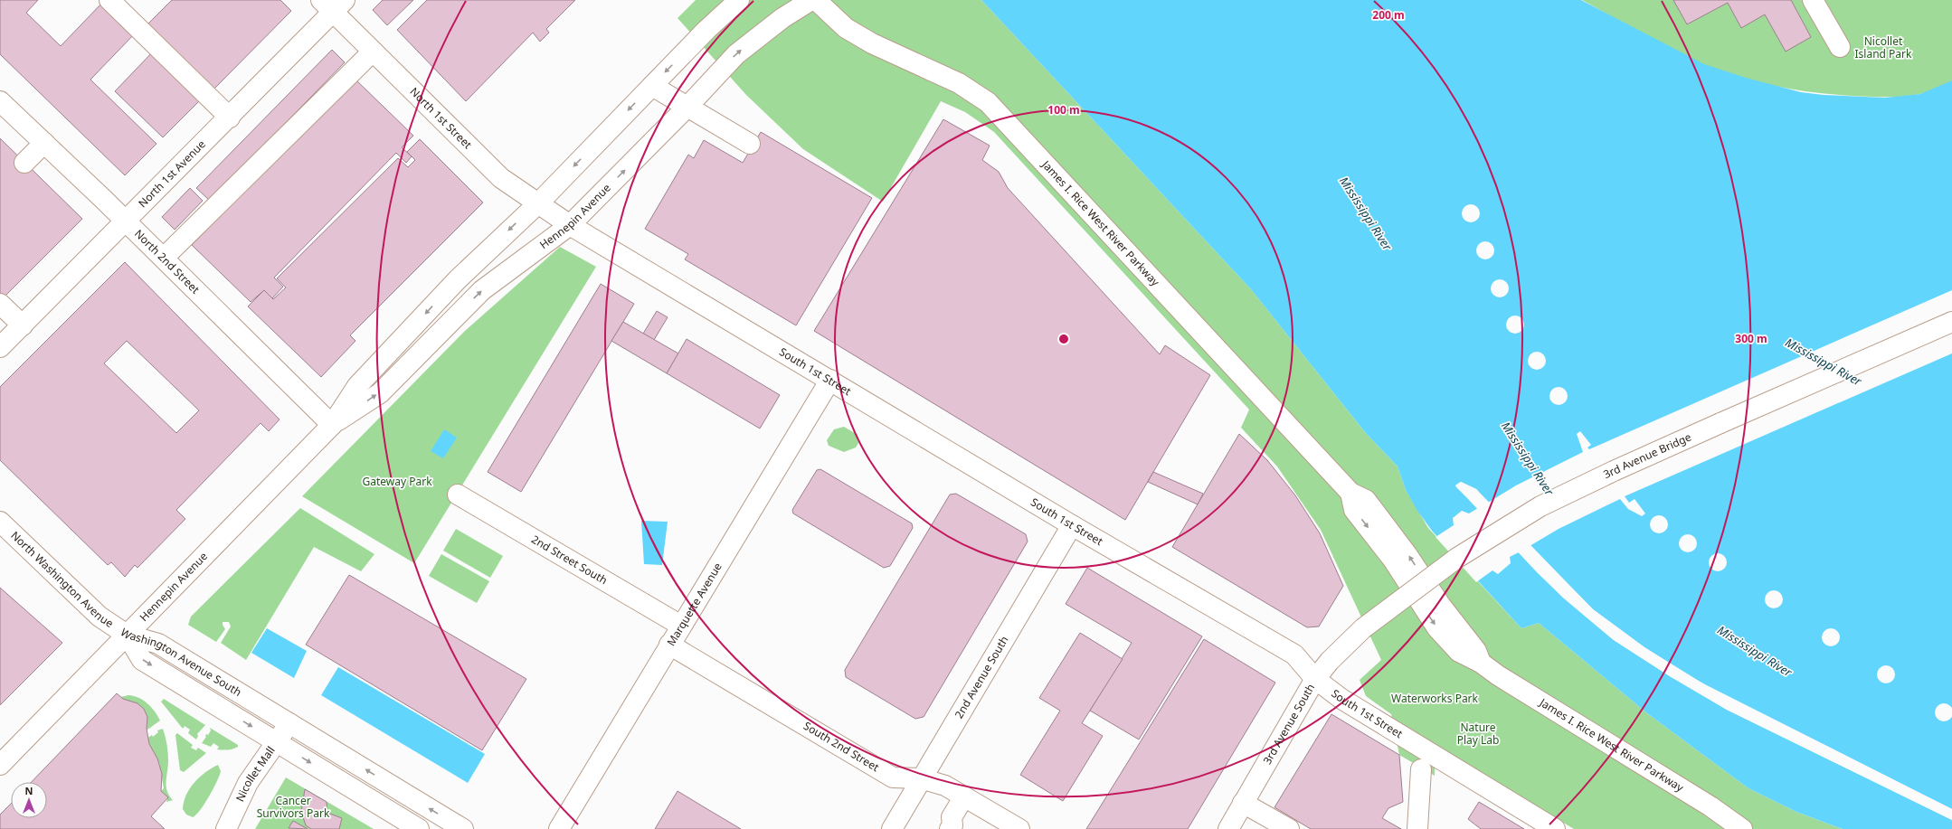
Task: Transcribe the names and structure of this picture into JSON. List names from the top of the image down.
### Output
{
  "streets": {
    "street": [
      "North 1st Street",
      "North 1st Avenue",
      "Hennepin Avenue",
      "James I. Rice West River Parkway",
      "North 2nd Street",
      "South 1st Street",
      "3rd Avenue Bridge",
      "2nd Street South",
      "North Washington Avenue",
      "Marquette Avenue",
      "Washington Avenue South",
      "2nd Avenue South",
      "3rd Avenue South",
      "South 2nd Street",
      "Nicollet Mall"
    ]
  },
  "crossings": [
    ["North 1st Street", "North 1st Avenue"],
    ["North 1st Street", "Hennepin Avenue"],
    ["North 1st Street", "South 1st Street"],
    ["North 1st Avenue", "North 2nd Street"],
    ["Hennepin Avenue", "North 2nd Street"],
    ["Hennepin Avenue", "South 1st Street"],
    ["Hennepin Avenue", "North Washington Avenue"],
    ["Hennepin Avenue", "Washington Avenue South"],
    ["South 1st Street", "Marquette Avenue"],
    ["South 1st Street", "2nd Avenue South"],
    ["South 1st Street", "3rd Avenue South"],
    ["3rd Avenue Bridge", "3rd Avenue South"],
    ["2nd Street South", "Marquette Avenue"],
    ["North Washington Avenue", "Washington Avenue South"],
    ["Marquette Avenue", "South 2nd Street"],
    ["Washington Avenue South", "Nicollet Mall"],
    ["2nd Avenue South", "South 2nd Street"]
  ],
  "water": ["Mississippi River"],
  "parks": [
    "Nicollet Island Park",
    "Gateway Park",
    "Waterworks Park",
    "Nature Play Lab",
    "Cancer Survivors Park"
  ],
  "north": "top",
  "rings": ["200 m", "100 m", "300 m"]
}
